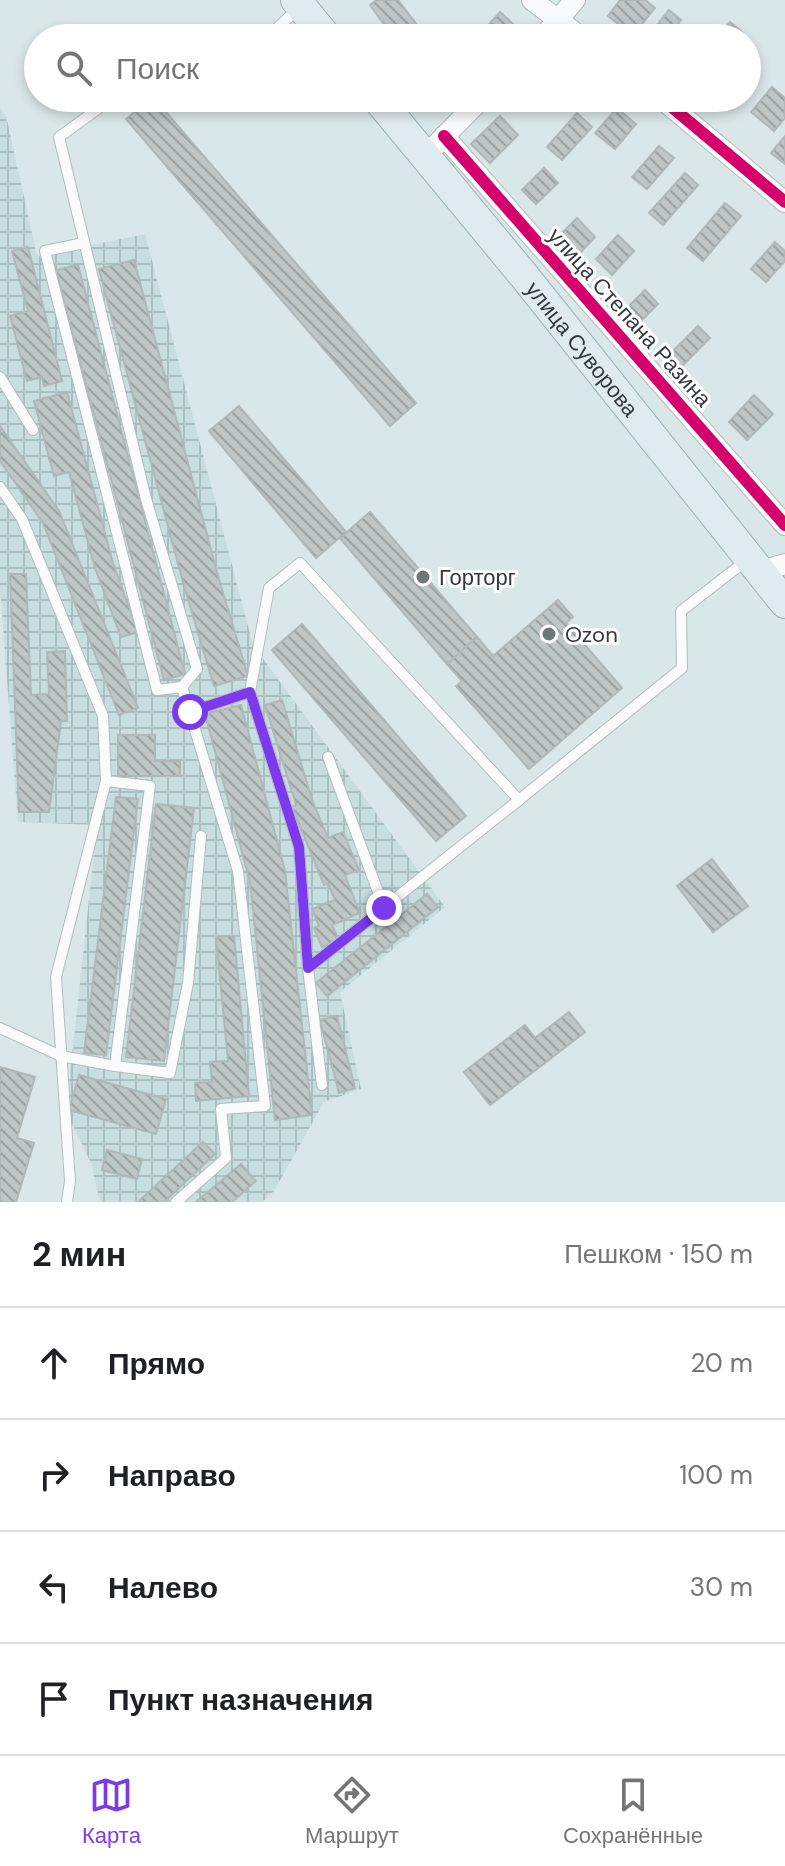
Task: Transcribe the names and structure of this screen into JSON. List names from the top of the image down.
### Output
{
  "streets": {
    "main road": ["улица Суворова"],
    "street": ["улица Степана Разина"]
  },
  "crossings": [
    ["улица Степана Разина", "улица Суворова"]
  ],
  "places": ["Горторг", "Ozon"],
  "page": {
    "search": "Поиск",
    "heading": ["2 мин", "Пешком · 150 m"],
    "list": [
      ["Прямо", "20 m"],
      ["Направо", "100 m"],
      ["Налево", "30 m"],
      "Пункт назначения"
    ],
    "nav": ["Карта", "Маршрут", "Сохранённые"]
  }
}
